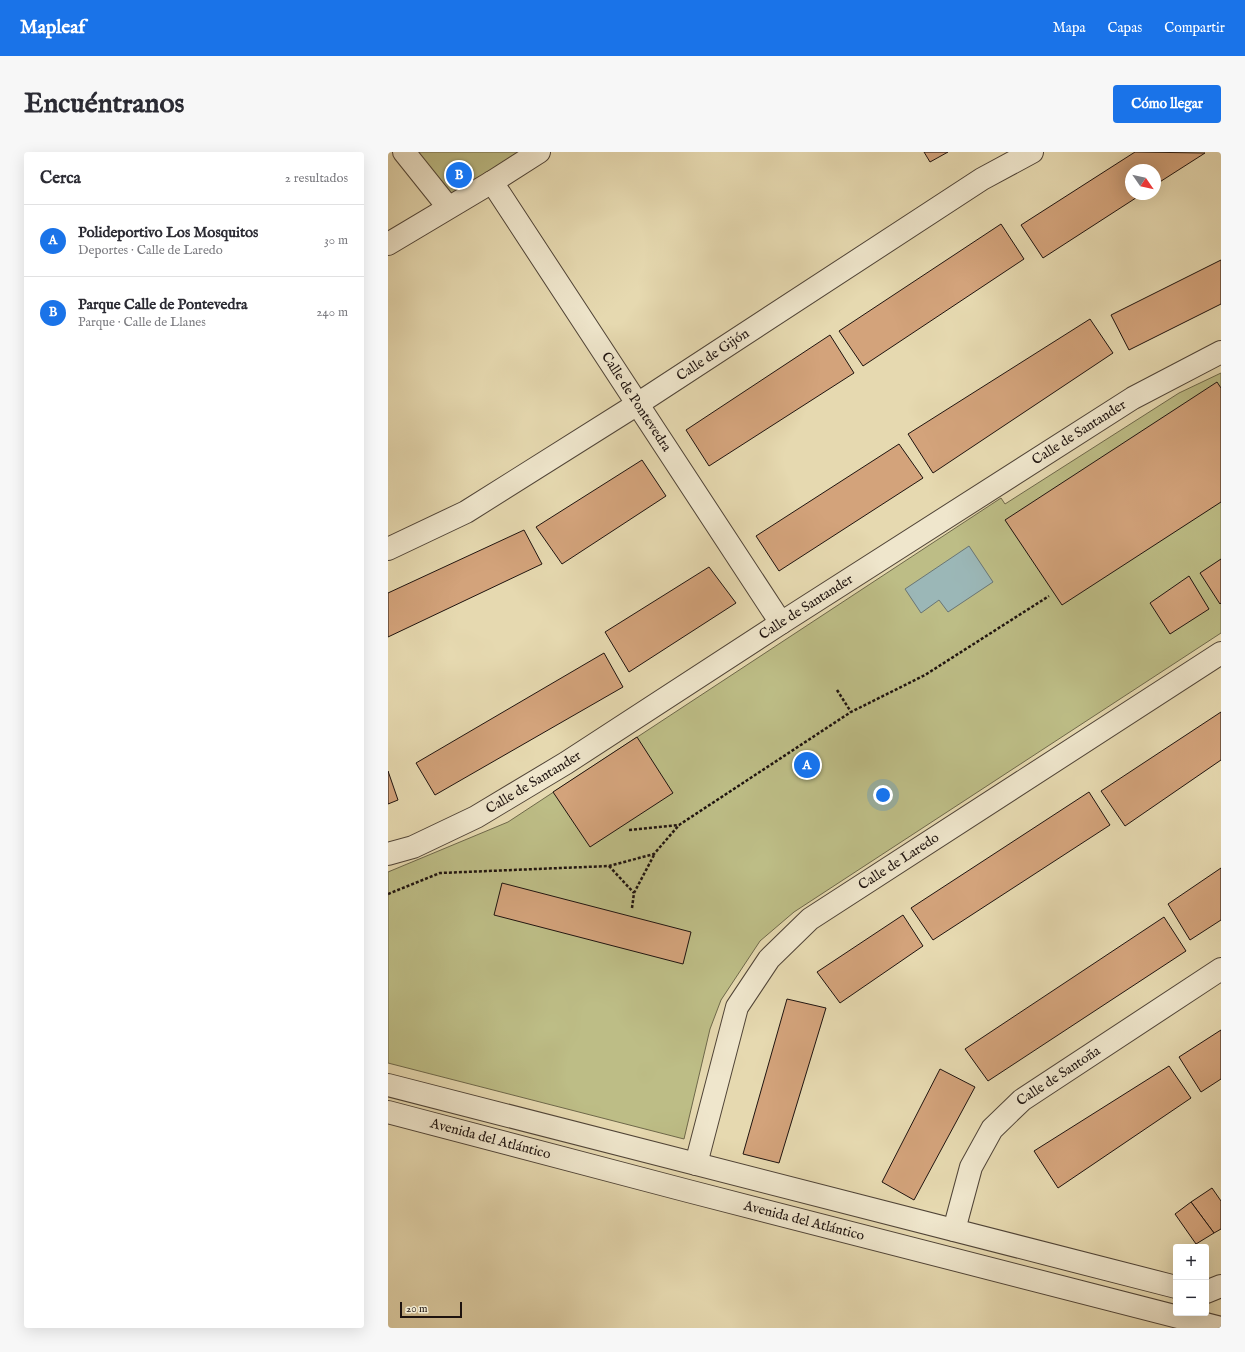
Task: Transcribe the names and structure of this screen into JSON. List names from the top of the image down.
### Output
{
  "streets": {
    "street": [
      "Calle de Gijón",
      "Calle de Pontevedra",
      "Calle de Santander",
      "Calle de Laredo",
      "Calle de Santoña",
      "Avenida del Atlántico"
    ]
  },
  "crossings": [
    ["Calle de Gijón", "Calle de Pontevedra"],
    ["Calle de Pontevedra", "Calle de Santander"],
    ["Calle de Laredo", "Avenida del Atlántico"],
    ["Calle de Santoña", "Avenida del Atlántico"]
  ],
  "scale_bar": "20 m",
  "north": "bottom right",
  "page": {
    "header": "Mapleaf",
    "nav": ["Mapa", "Capas", "Compartir"],
    "buttons": "Cómo llegar",
    "title": "Encuéntranos",
    "heading": ["Cerca", "2 resultados"],
    "pins": ["B", "A"],
    "list": [
      {
        "mark": "A",
        "name": "Polideportivo Los Mosquitos",
        "note": "Deportes · Calle de Laredo",
        "value": "30 m"
      },
      {
        "mark": "B",
        "name": "Parque Calle de Pontevedra",
        "note": "Parque · Calle de Llanes",
        "value": "240 m"
      }
    ],
    "map_buttons": ["+", "−"],
    "scale": "20 m"
  }
}
